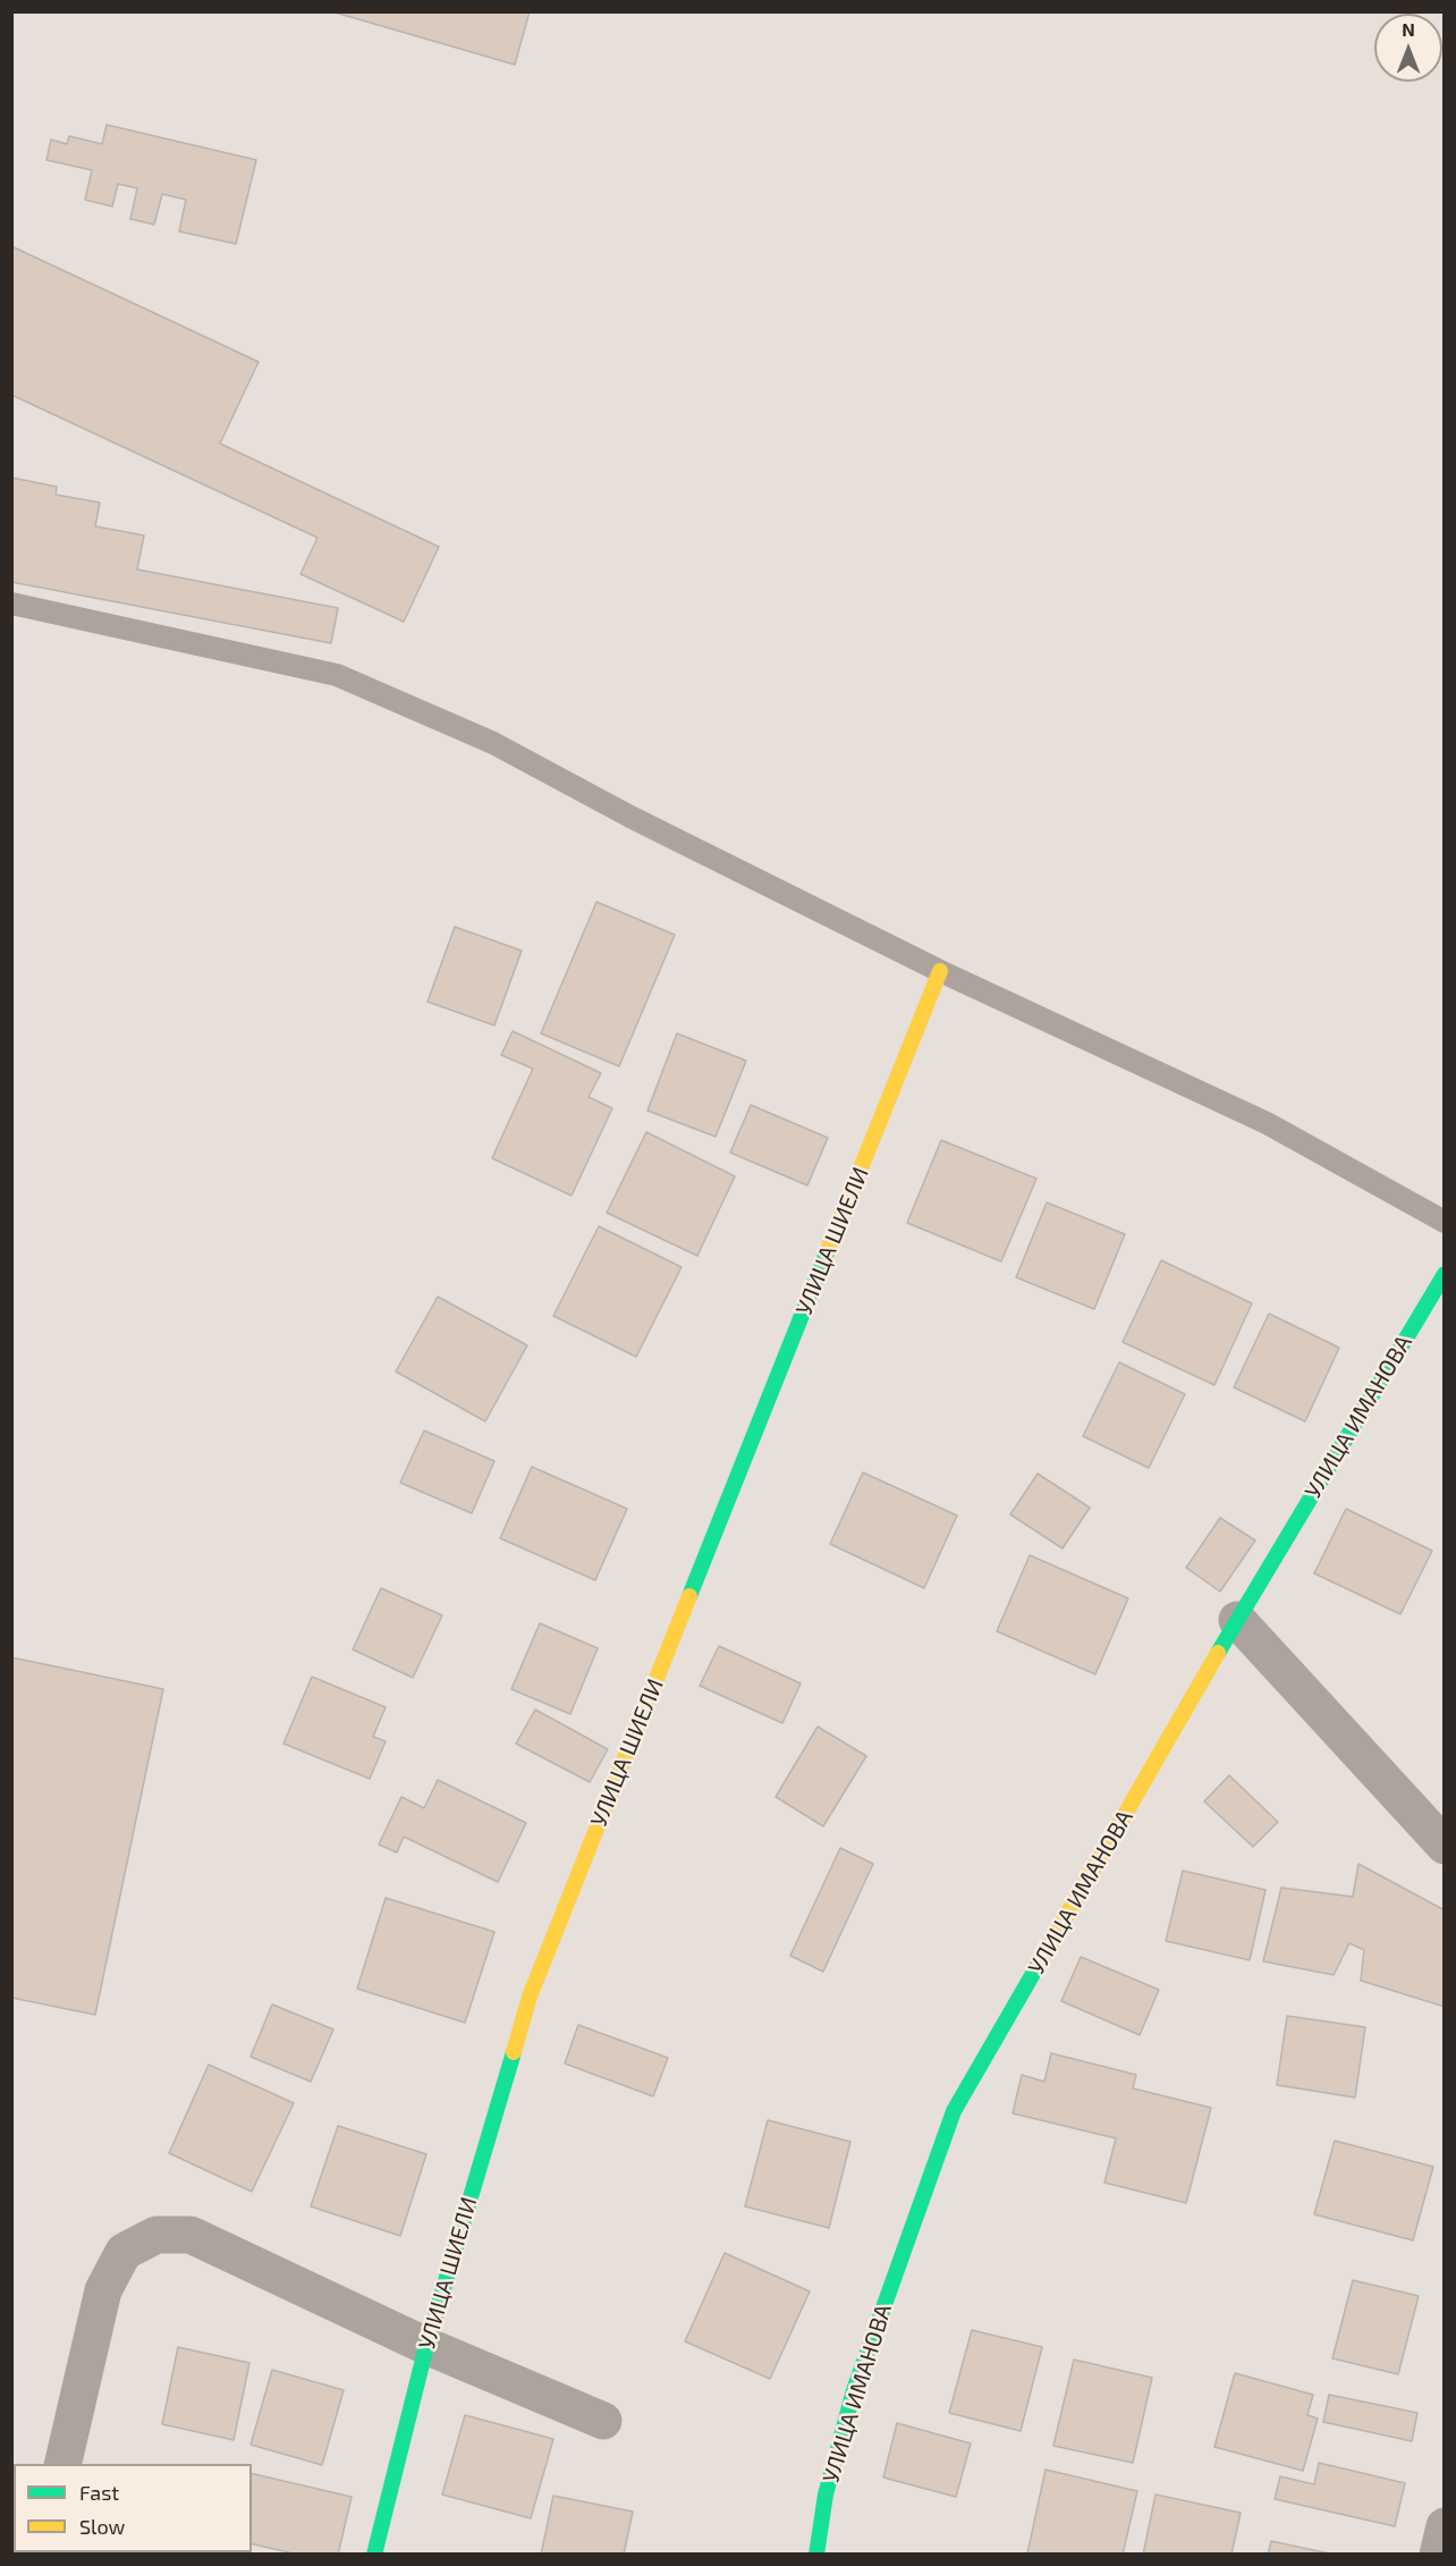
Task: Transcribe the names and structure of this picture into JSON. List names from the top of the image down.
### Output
{
  "streets": {
    "street": ["УЛИЦА ШИЕЛИ", "УЛИЦА ИМАНОВА"]
  },
  "legend": ["Fast", "Slow"],
  "north": "top"
}
